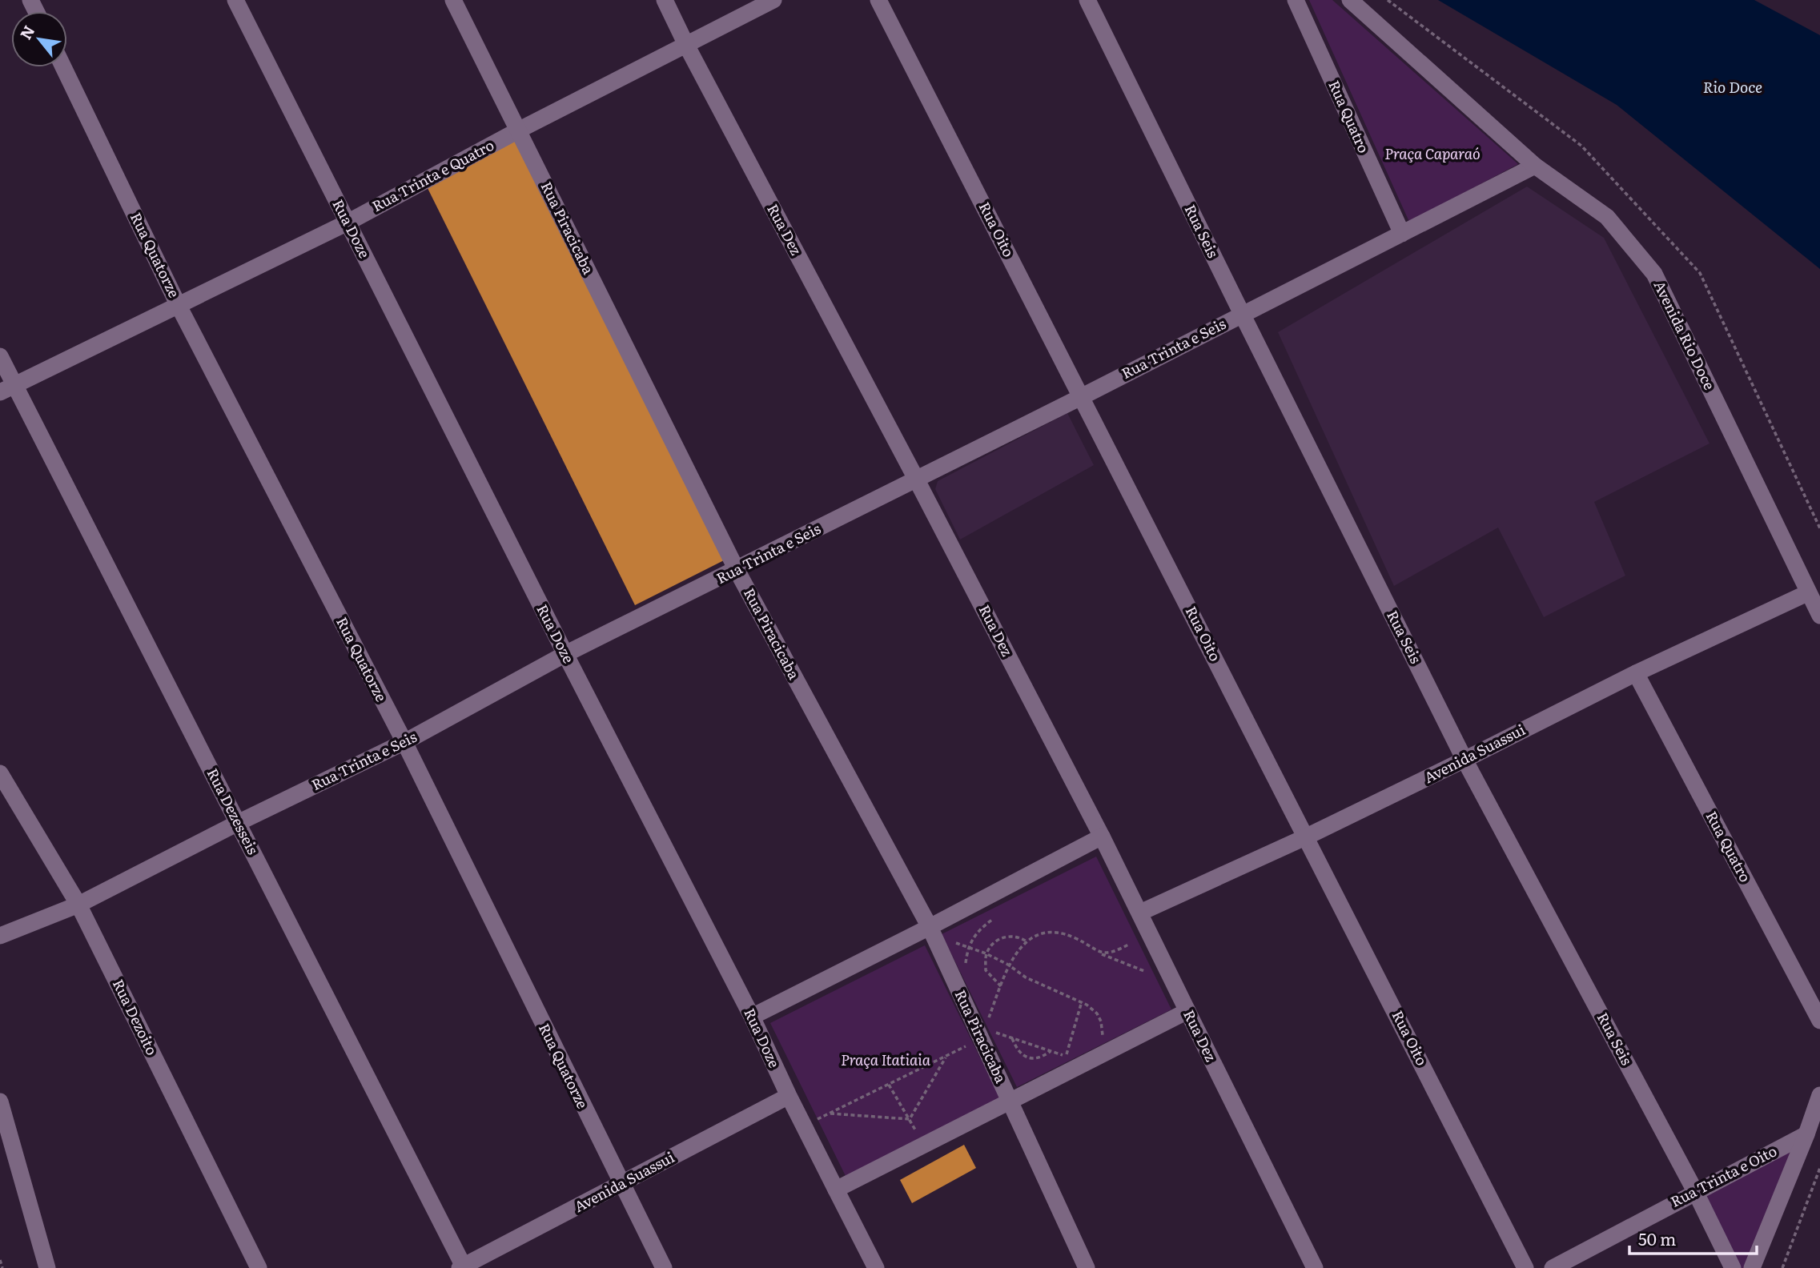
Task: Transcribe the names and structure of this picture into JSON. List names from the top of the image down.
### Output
{
  "streets": {
    "street": [
      "Rua Quatro",
      "Rua Trinta e Quatro",
      "Rua Piracicaba",
      "Rua Doze",
      "Rua Dez",
      "Rua Oito",
      "Rua Seis",
      "Rua Quatorze",
      "Avenida Rio Doce",
      "Rua Trinta e Seis",
      "Avenida Suassui",
      "Rua Dezesseis",
      "Rua Dezoito",
      "Rua Trinta e Oito"
    ]
  },
  "crossings": [
    ["Rua Quatro", "Rua Trinta e Seis"],
    ["Rua Quatro", "Avenida Suassui"],
    ["Rua Trinta e Quatro", "Rua Piracicaba"],
    ["Rua Trinta e Quatro", "Rua Doze"],
    ["Rua Trinta e Quatro", "Rua Dez"],
    ["Rua Trinta e Quatro", "Rua Quatorze"],
    ["Rua Trinta e Quatro", "Rua Dezesseis"],
    ["Rua Piracicaba", "Rua Trinta e Seis"],
    ["Rua Doze", "Rua Trinta e Seis"],
    ["Rua Doze", "Avenida Suassui"],
    ["Rua Dez", "Rua Trinta e Seis"],
    ["Rua Dez", "Avenida Suassui"],
    ["Rua Oito", "Rua Trinta e Seis"],
    ["Rua Oito", "Avenida Suassui"],
    ["Rua Seis", "Rua Trinta e Seis"],
    ["Rua Seis", "Avenida Suassui"],
    ["Rua Seis", "Rua Trinta e Oito"],
    ["Rua Quatorze", "Rua Trinta e Seis"],
    ["Rua Quatorze", "Avenida Suassui"],
    ["Avenida Rio Doce", "Rua Trinta e Seis"],
    ["Avenida Rio Doce", "Avenida Suassui"],
    ["Rua Trinta e Seis", "Rua Dezesseis"],
    ["Rua Trinta e Seis", "Rua Dezoito"],
    ["Avenida Suassui", "Rua Dezesseis"]
  ],
  "water": ["Rio Doce"],
  "parks": ["Praça Caparaó", "Praça Itatiaia"],
  "scale_bar": "50 m",
  "north": "top left"
}
